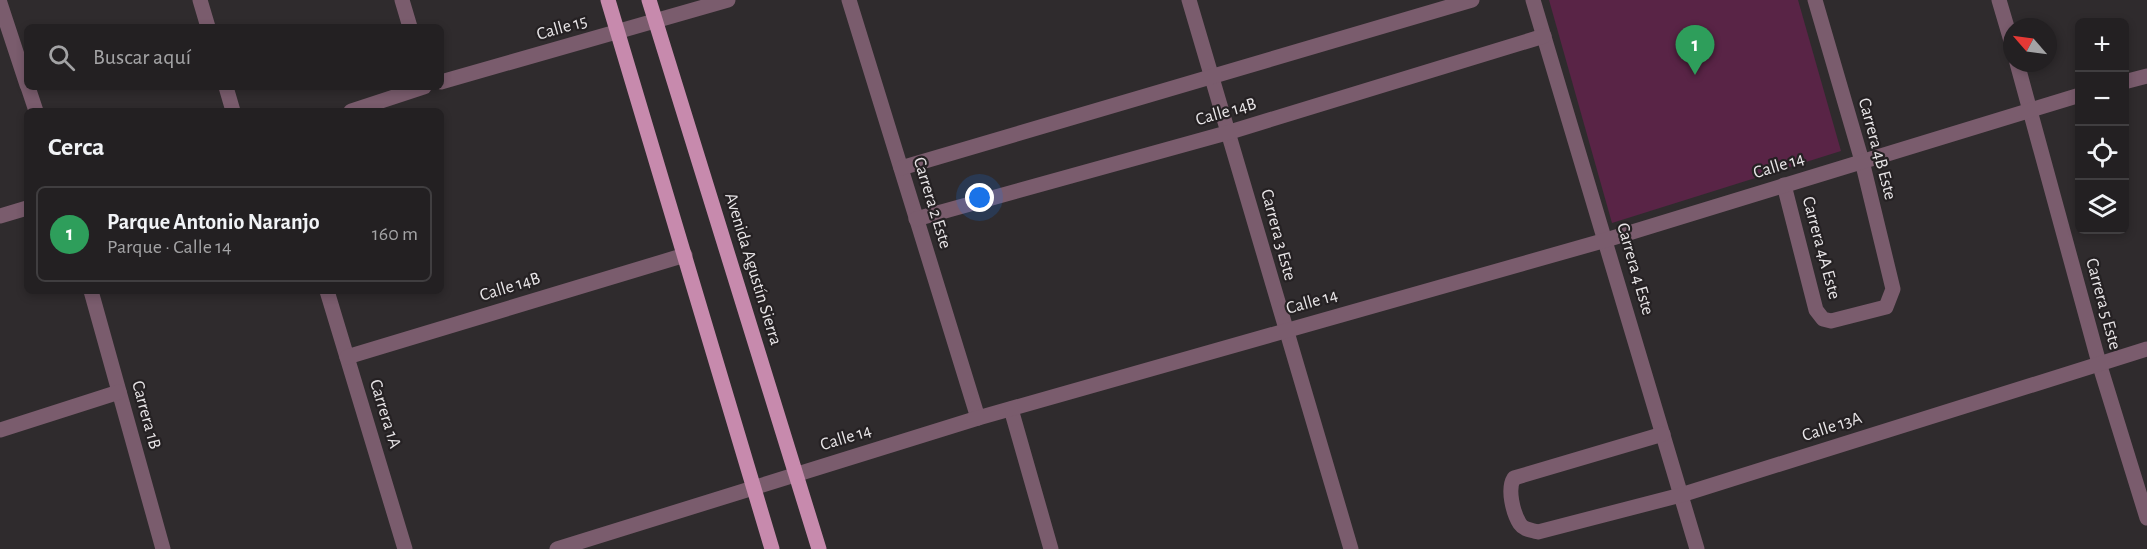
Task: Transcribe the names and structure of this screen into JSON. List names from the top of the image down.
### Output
{
  "streets": {
    "main road": ["Avenida Agustín Sierra"],
    "street": [
      "Calle 15",
      "Calle 14B",
      "Carrera 4B Este",
      "Calle 14",
      "Carrera 2 Este",
      "Carrera 3 Este",
      "Carrera 4A Este",
      "Carrera 4 Este",
      "Carrera 5 Este",
      "Carrera 1A",
      "Carrera 1B",
      "Calle 13A"
    ]
  },
  "crossings": [
    ["Calle 15", "Avenida Agustín Sierra"],
    ["Calle 14B", "Carrera 2 Este"],
    ["Calle 14B", "Carrera 3 Este"],
    ["Calle 14B", "Carrera 4 Este"],
    ["Calle 14B", "Carrera 1A"],
    ["Carrera 4B Este", "Calle 14"],
    ["Carrera 4B Este", "Carrera 4A Este"],
    ["Calle 14", "Carrera 2 Este"],
    ["Calle 14", "Carrera 3 Este"],
    ["Calle 14", "Carrera 4A Este"],
    ["Calle 14", "Avenida Agustín Sierra"],
    ["Calle 14", "Carrera 4 Este"],
    ["Calle 14", "Carrera 5 Este"],
    ["Carrera 4 Este", "Calle 13A"],
    ["Carrera 5 Este", "Calle 13A"]
  ],
  "north": "top left",
  "page": {
    "map_buttons": ["+", "−"],
    "search": "Buscar aquí",
    "pins": "1",
    "heading": "Cerca",
    "list": [
      {
        "mark": "1",
        "name": "Parque Antonio Naranjo",
        "note": "Parque · Calle 14",
        "value": "160 m"
      }
    ]
  }
}
